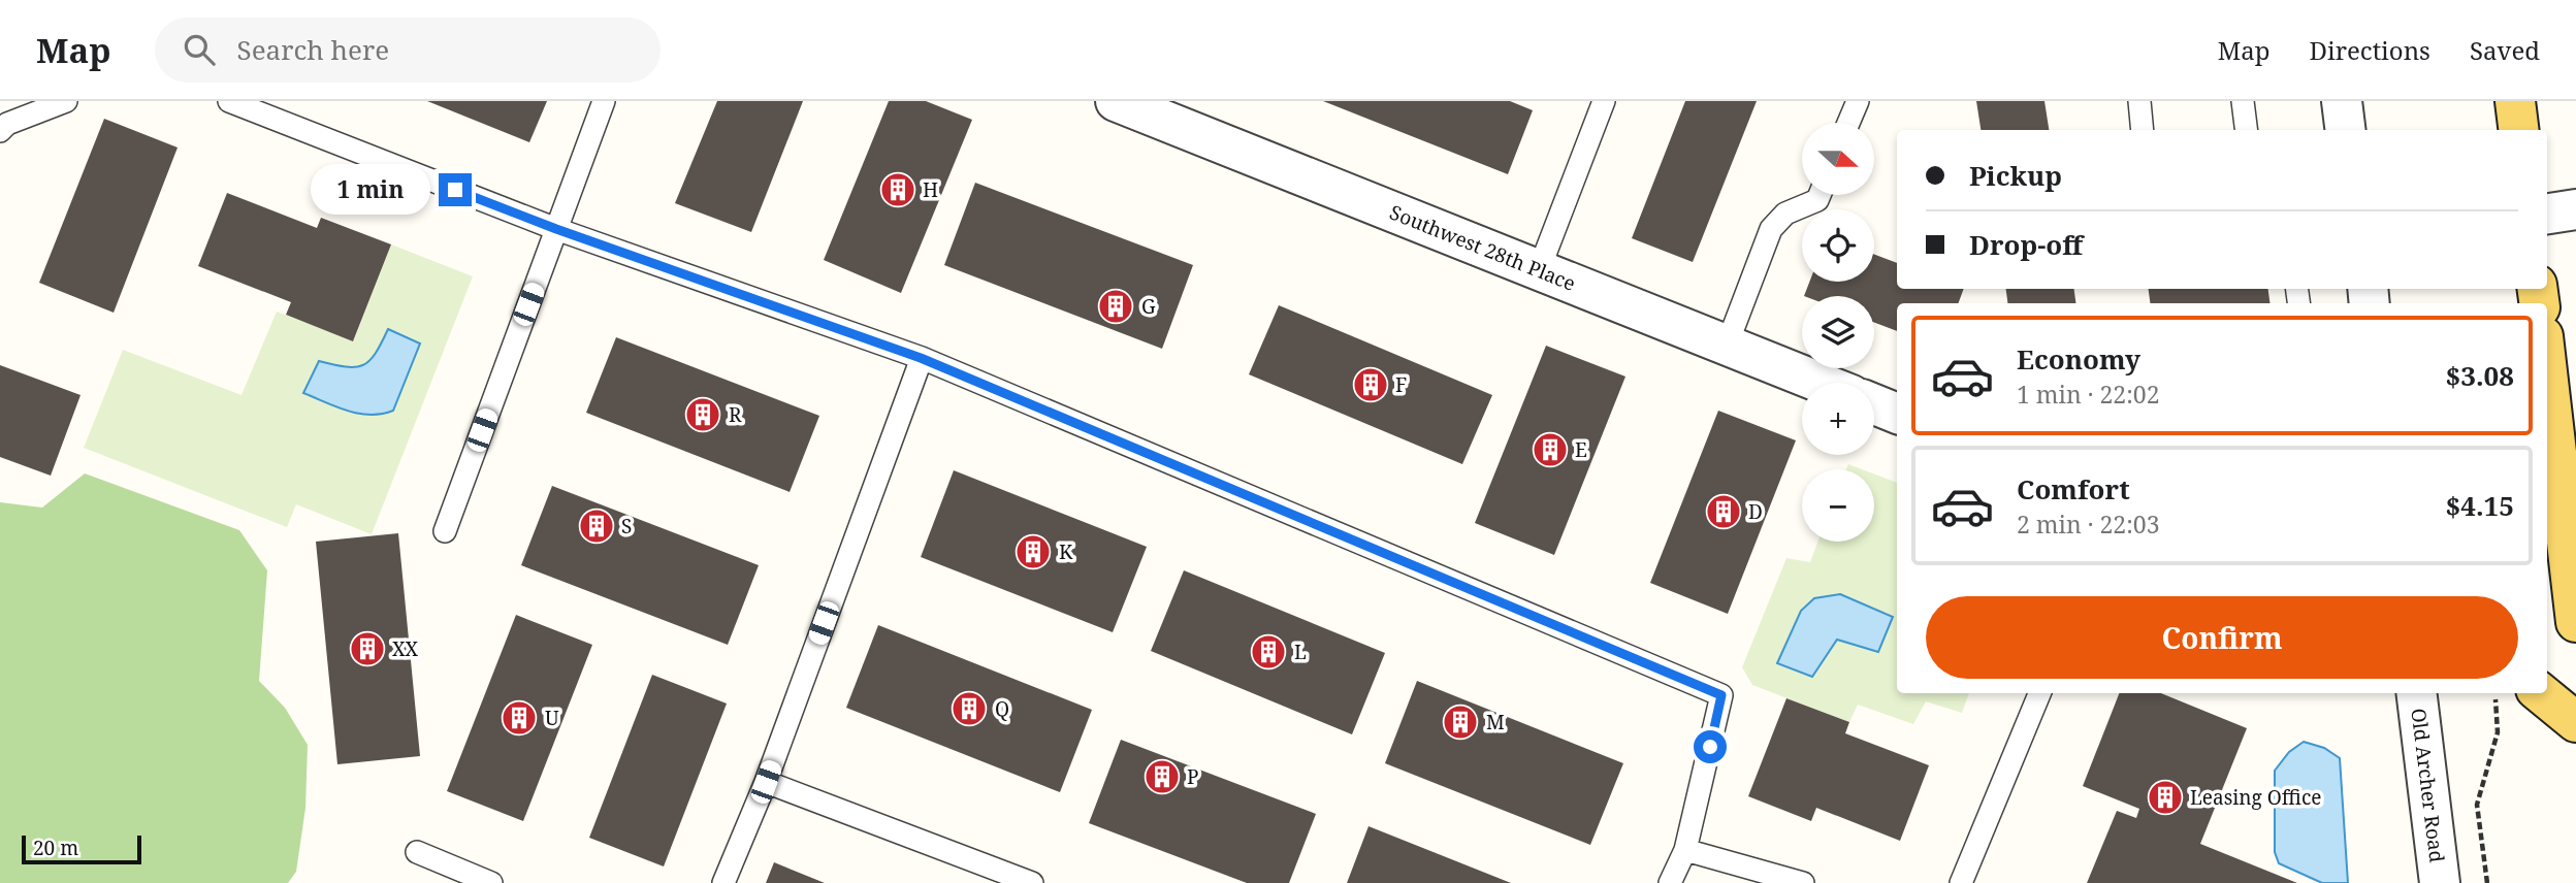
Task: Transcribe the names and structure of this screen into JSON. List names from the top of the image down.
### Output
{
  "streets": {
    "street": ["Southwest 28th Place", "Old Archer Road"]
  },
  "places": {
    "building": [
      "H",
      "G",
      "F",
      "R",
      "E",
      "D",
      "S",
      "K",
      "XX",
      "L",
      "Q",
      "U",
      "M",
      "P",
      "Leasing Office"
    ]
  },
  "scale_bar": "20 m",
  "north": "right",
  "page": {
    "header": "Map",
    "search": "Search here",
    "nav": ["Map", "Directions", "Saved"],
    "map_buttons": ["+", "−"],
    "banner": ["Pickup", "Drop-off"],
    "bubble": "1 min",
    "list": [
      {
        "name": "Economy",
        "note": "1 min · 22:02",
        "value": "$3.08"
      },
      {
        "name": "Comfort",
        "note": "2 min · 22:03",
        "value": "$4.15"
      }
    ],
    "buttons": "Confirm",
    "scale": "20 m"
  }
}
